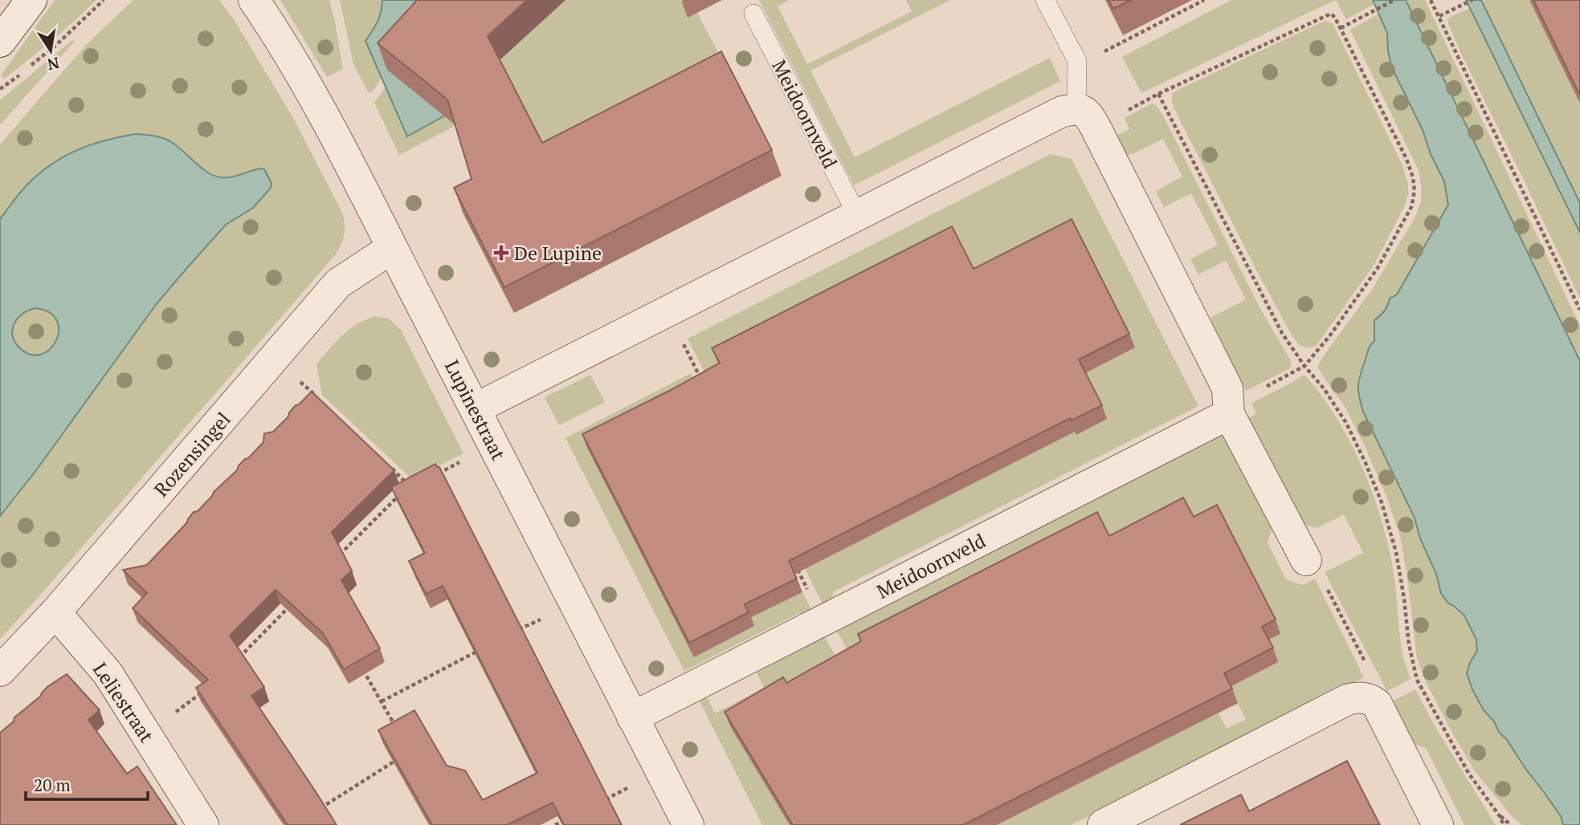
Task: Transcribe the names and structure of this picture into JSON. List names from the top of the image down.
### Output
{
  "streets": {
    "street": [
      "Meidoornveld",
      "Lupinestraat",
      "Rozensingel",
      "Leliestraat"
    ]
  },
  "crossings": [
    ["Meidoornveld", "Lupinestraat"],
    ["Lupinestraat", "Rozensingel"],
    ["Rozensingel", "Leliestraat"]
  ],
  "places": {
    "health": ["De Lupine"]
  },
  "scale_bar": "20 m",
  "north": "bottom"
}
